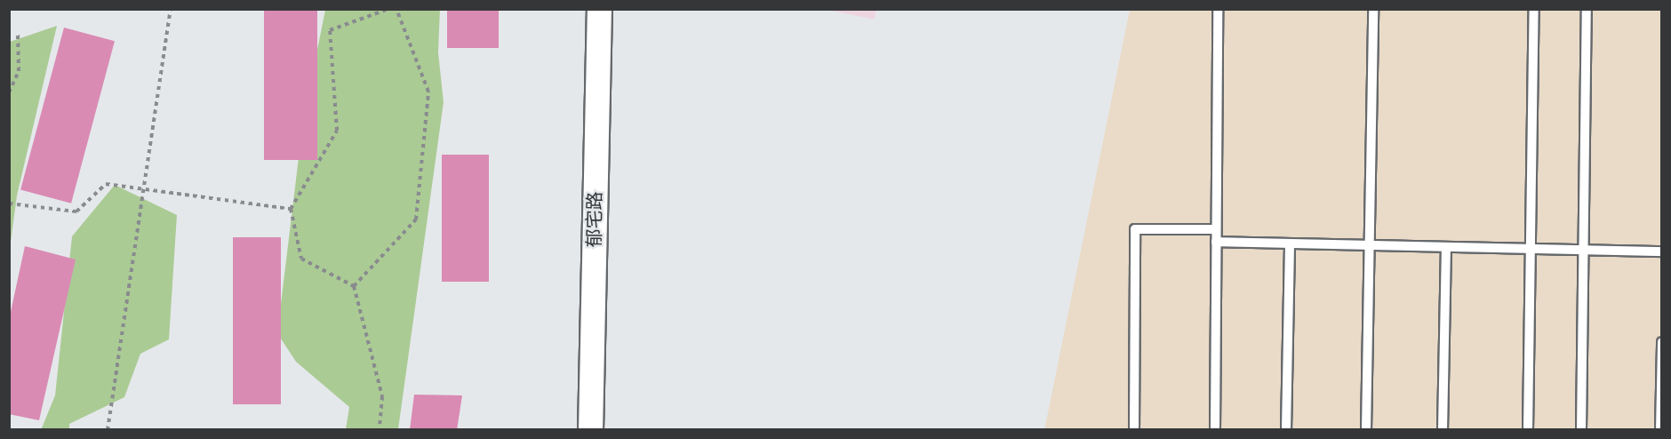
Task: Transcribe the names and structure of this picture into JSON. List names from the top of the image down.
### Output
{
  "streets": {
    "street": ["郁宅路"]
  }
}
